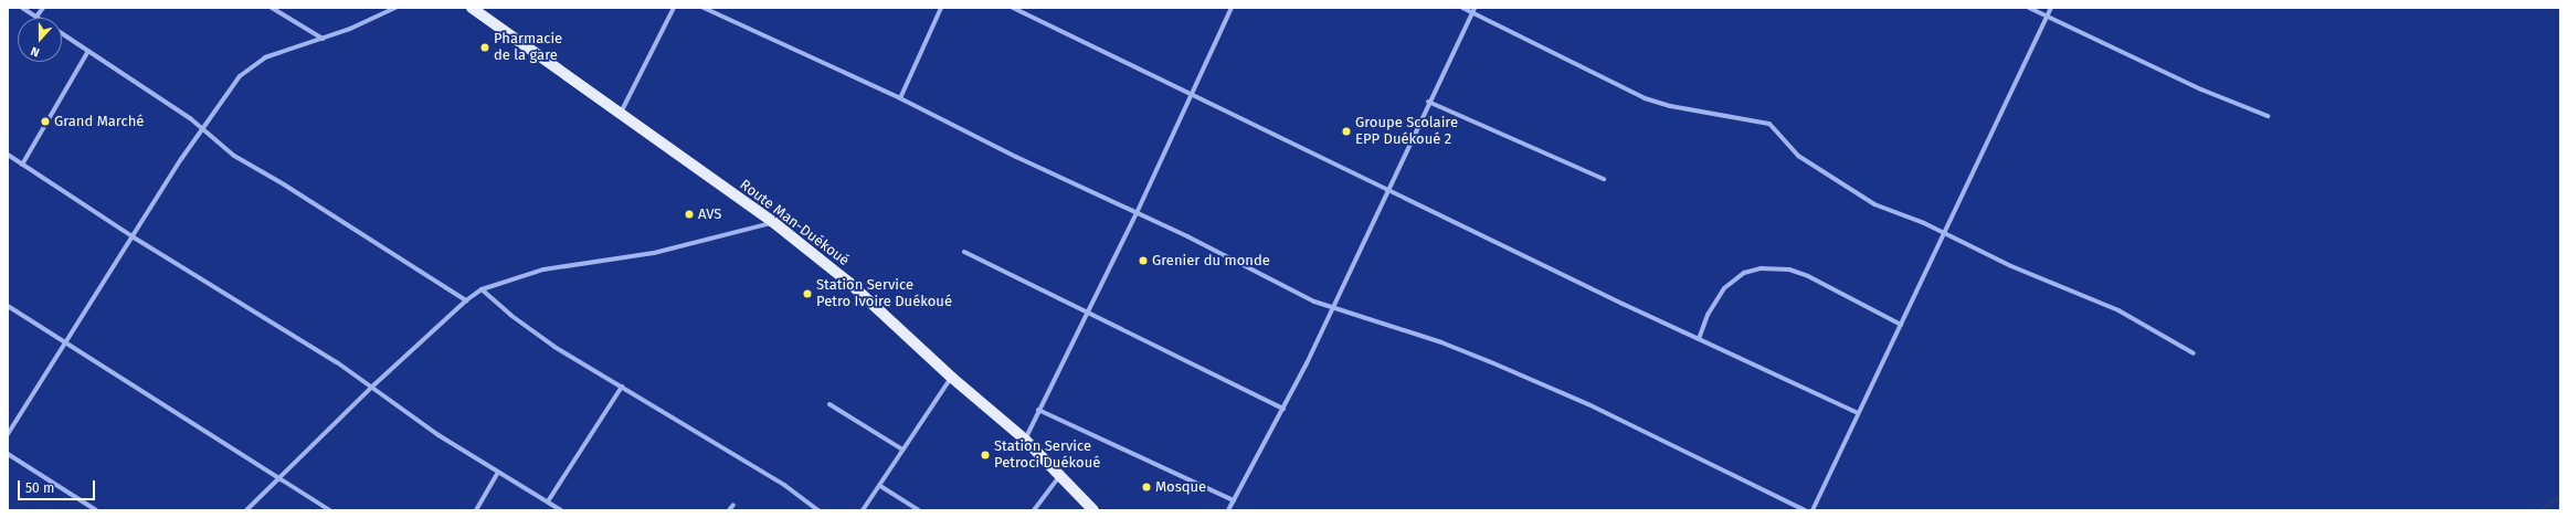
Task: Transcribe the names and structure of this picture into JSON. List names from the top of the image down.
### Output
{
  "streets": {
    "main road": ["Route Man-Duékoué"]
  },
  "places": [
    "Pharmacie de la gare",
    "Grand Marché",
    "Groupe Scolaire EPP Duékoué 2",
    "AVS",
    "Grenier du monde",
    "Station Service Petro Ivoire Duékoué",
    "Station Service Petroci Duékoué",
    "Mosque"
  ],
  "scale_bar": "50 m",
  "north": "bottom"
}
